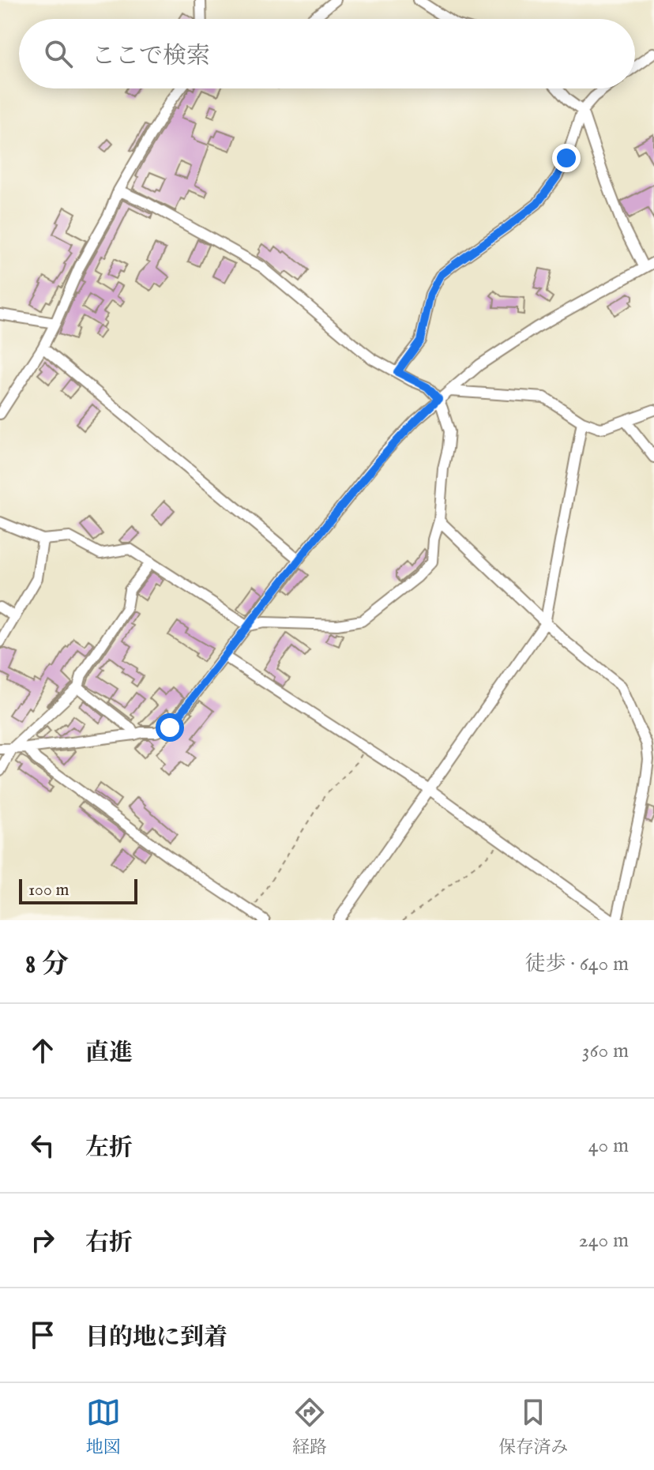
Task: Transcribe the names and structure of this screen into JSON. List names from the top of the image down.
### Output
{
  "scale_bar": "100 m",
  "page": {
    "search": "ここで検索",
    "scale": "100 m",
    "heading": ["8 分", "徒歩 · 640 m"],
    "list": [
      ["直進", "360 m"],
      ["左折", "40 m"],
      ["右折", "240 m"],
      "目的地に到着"
    ],
    "nav": ["地図", "経路", "保存済み"]
  }
}
